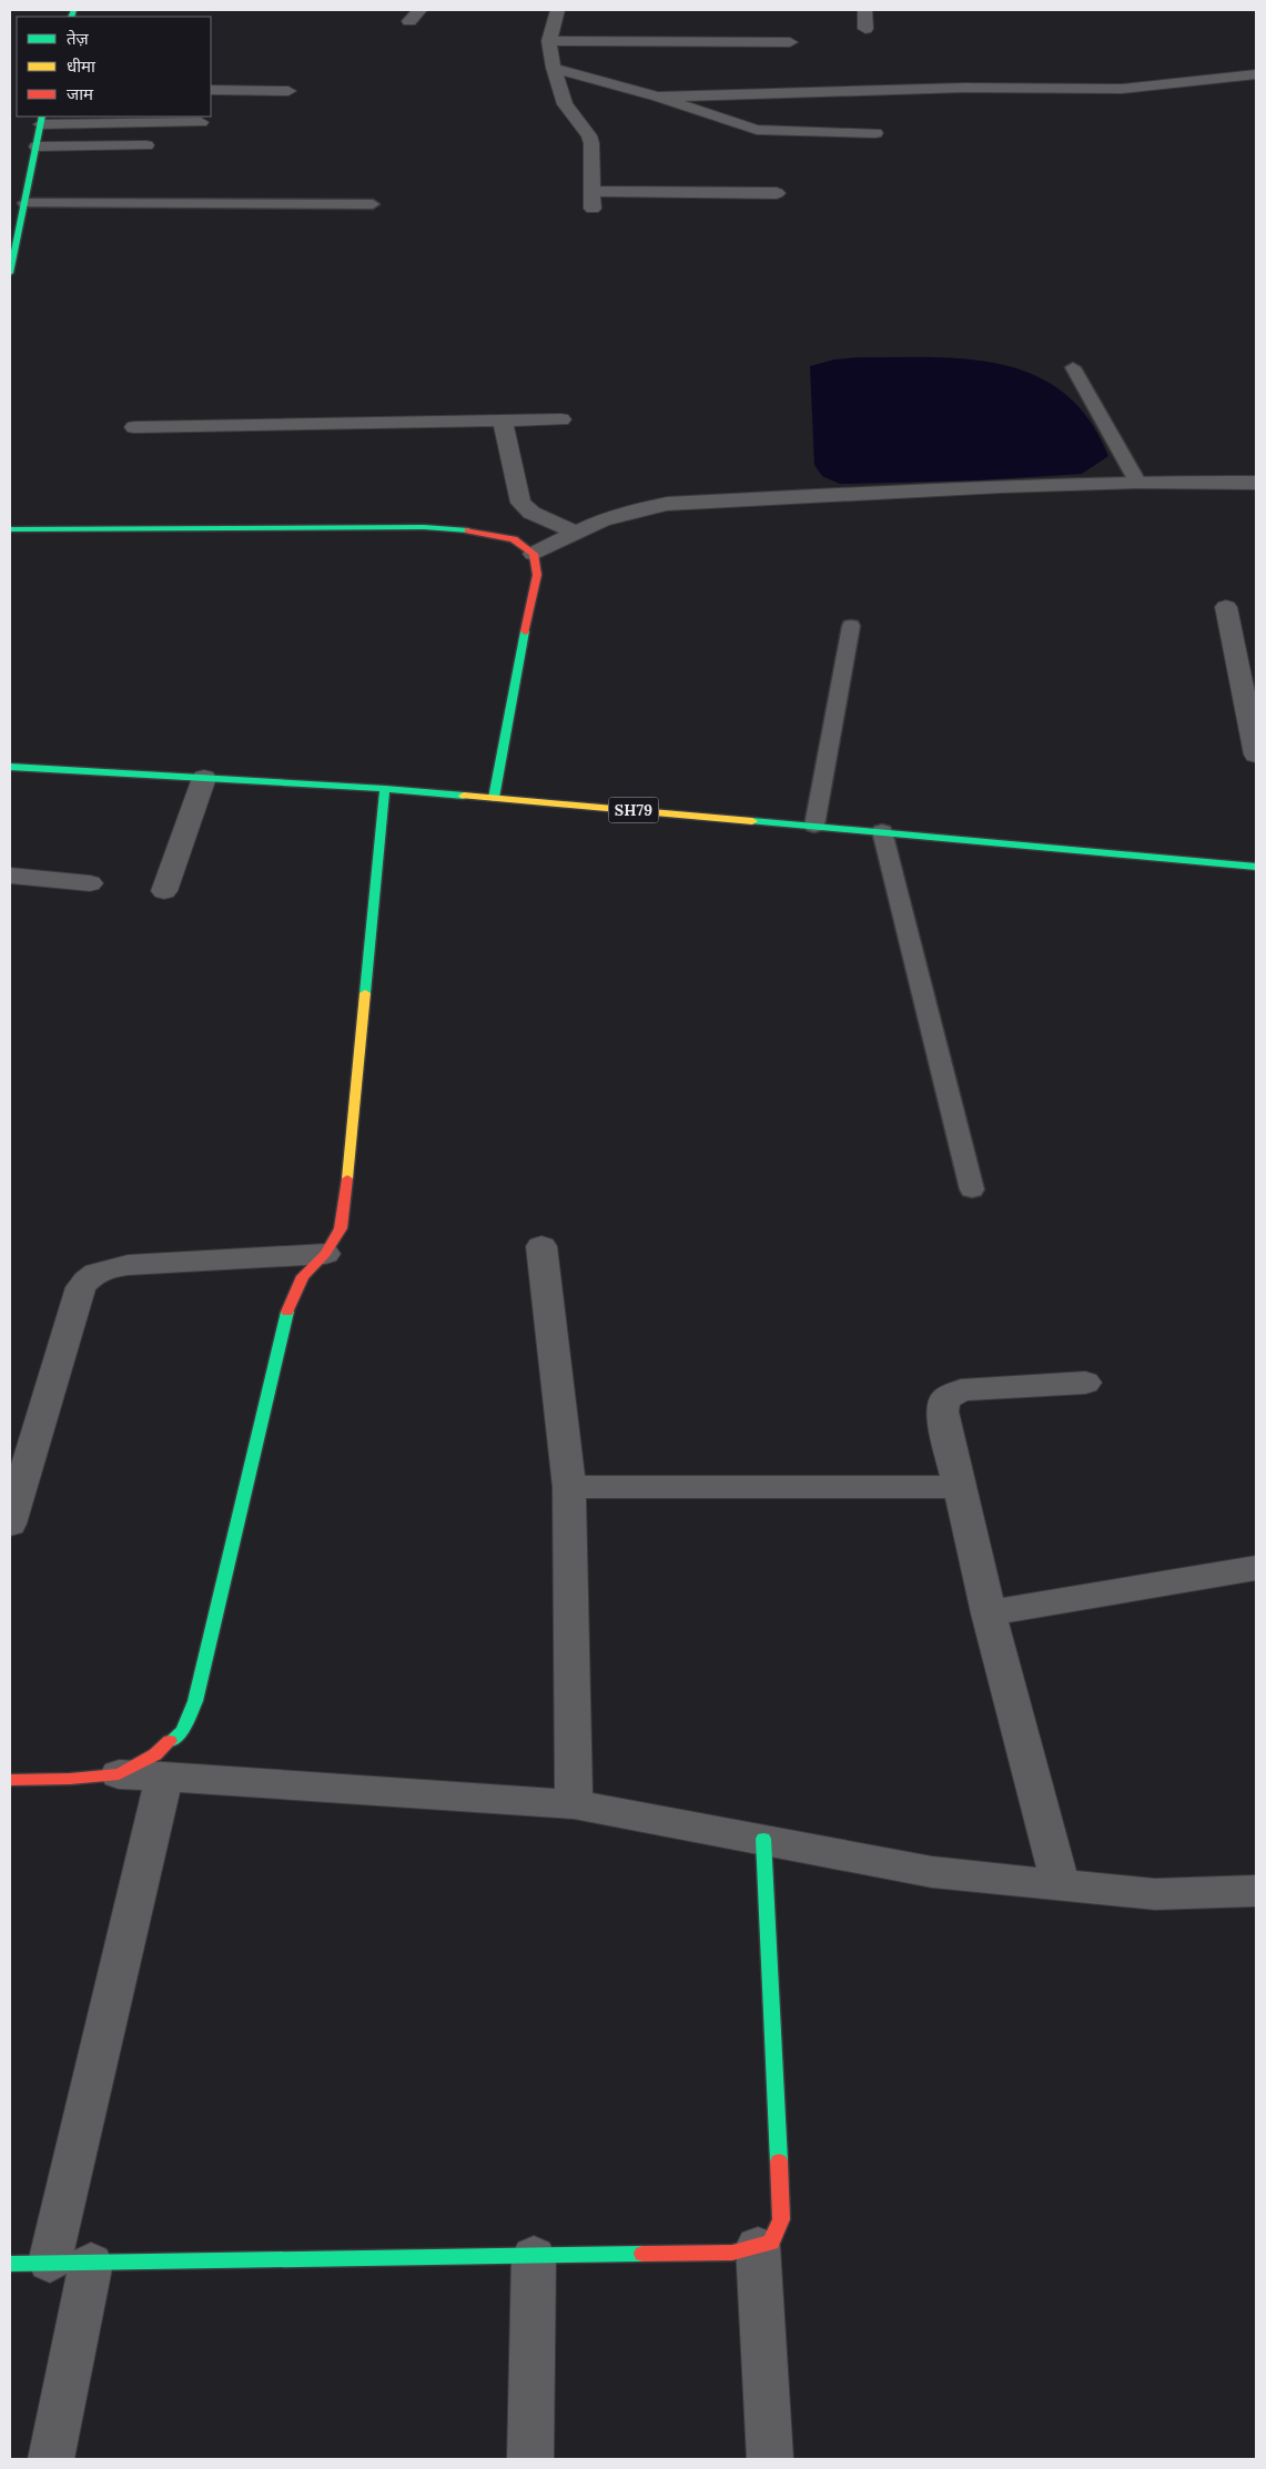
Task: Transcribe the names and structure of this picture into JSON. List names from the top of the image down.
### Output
{
  "streets": {
    "main road": ["SH79"]
  },
  "legend": ["तेज़", "धीमा", "जाम"]
}
